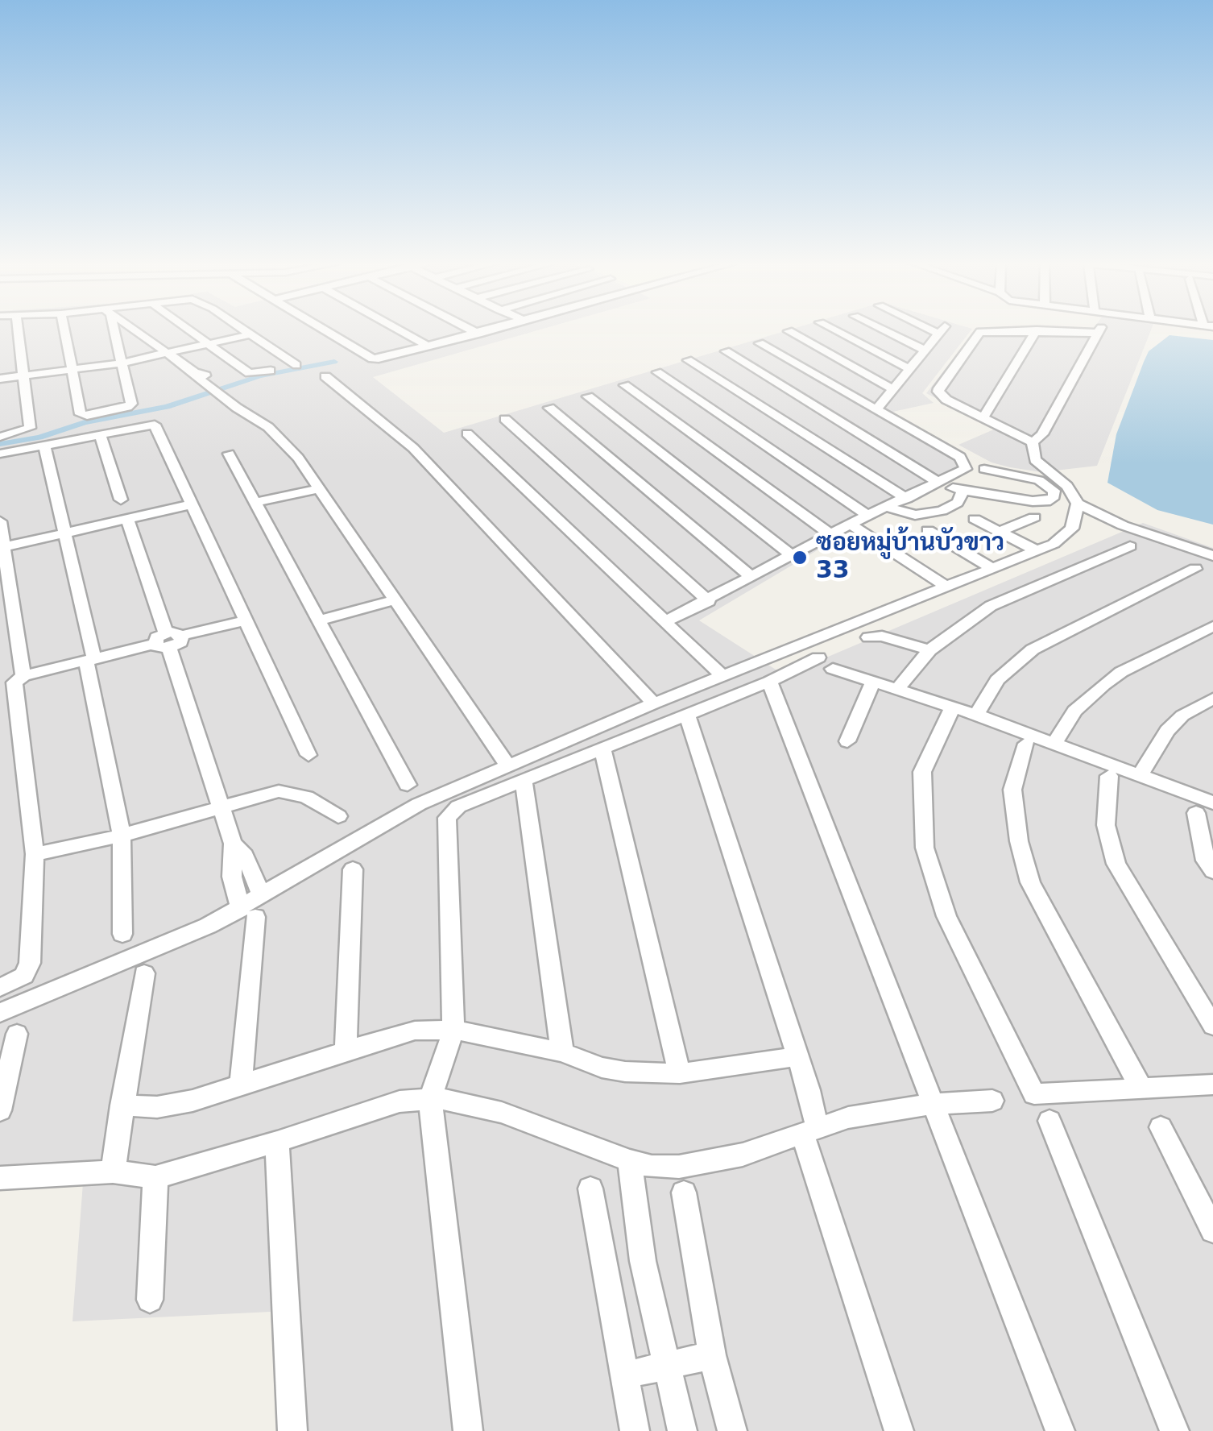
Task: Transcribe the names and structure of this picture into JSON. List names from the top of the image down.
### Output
{
  "places": ["ซอยหมู่บ้านบัวขาว 33"]
}
